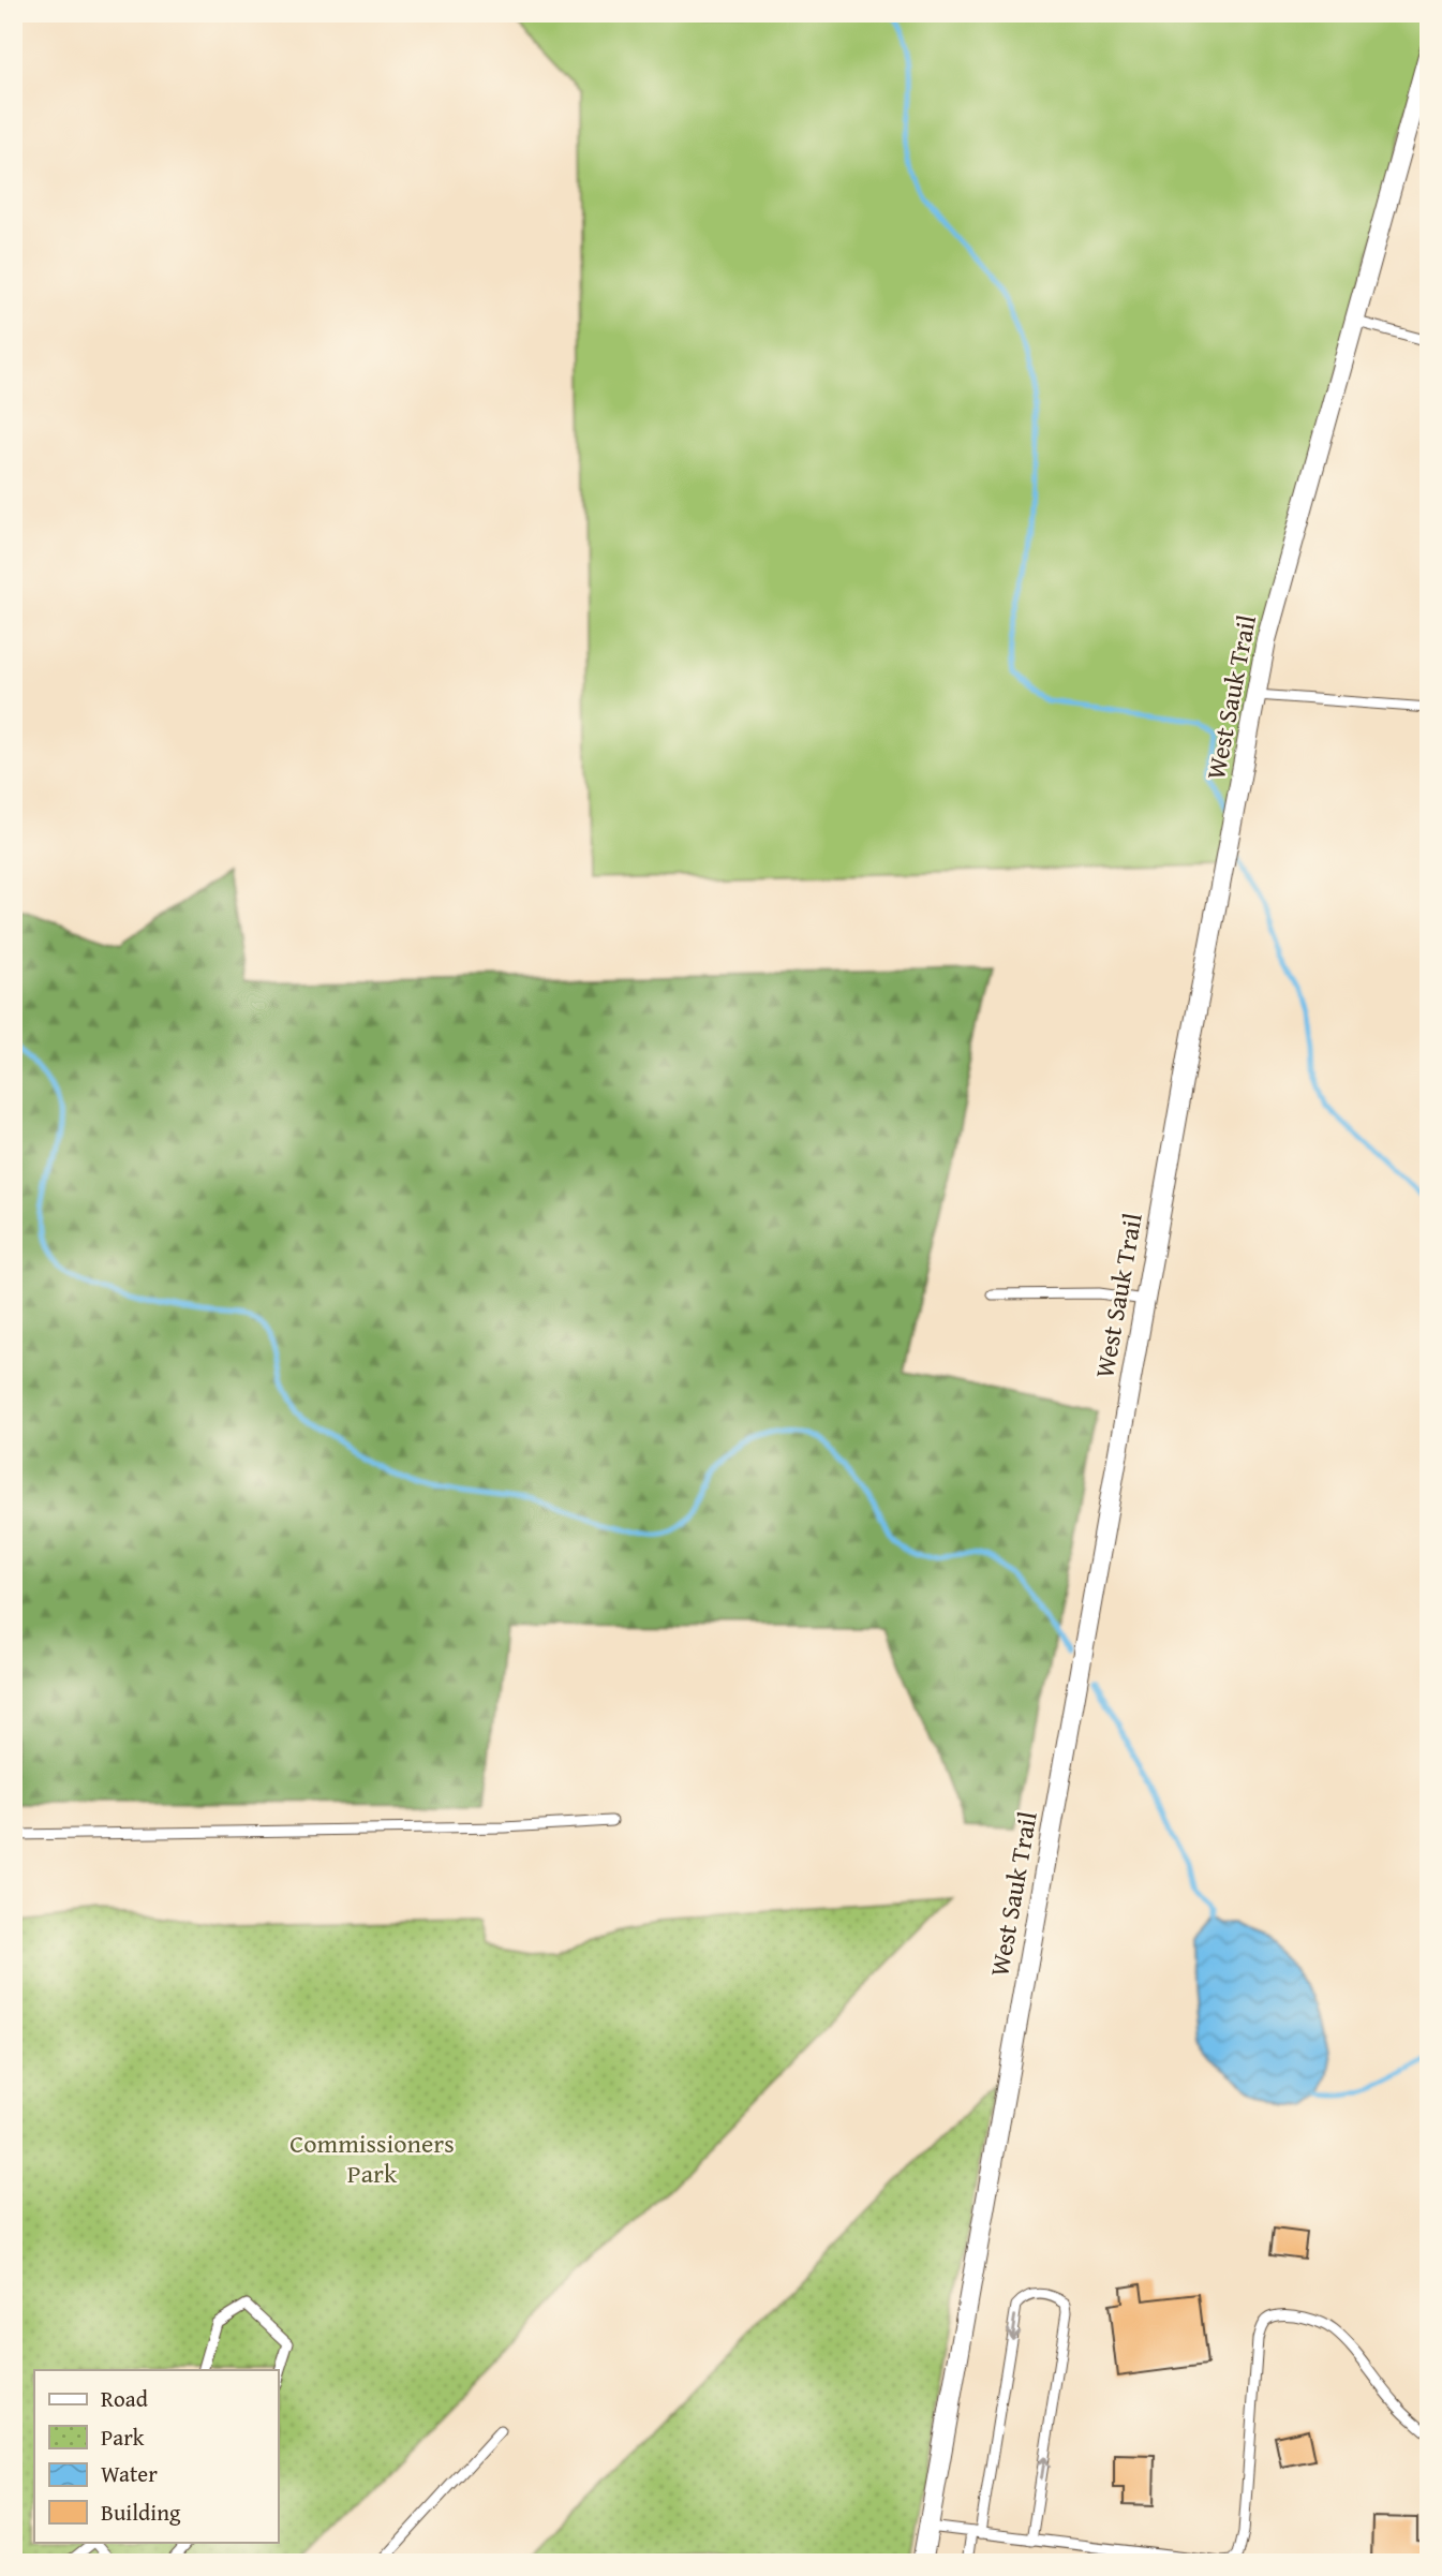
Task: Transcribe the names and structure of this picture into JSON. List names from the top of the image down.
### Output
{
  "streets": {
    "street": ["West Sauk Trail"]
  },
  "parks": ["Commissioners Park"],
  "legend": [
    "Road",
    "Park",
    "Water",
    "Building"
  ]
}
